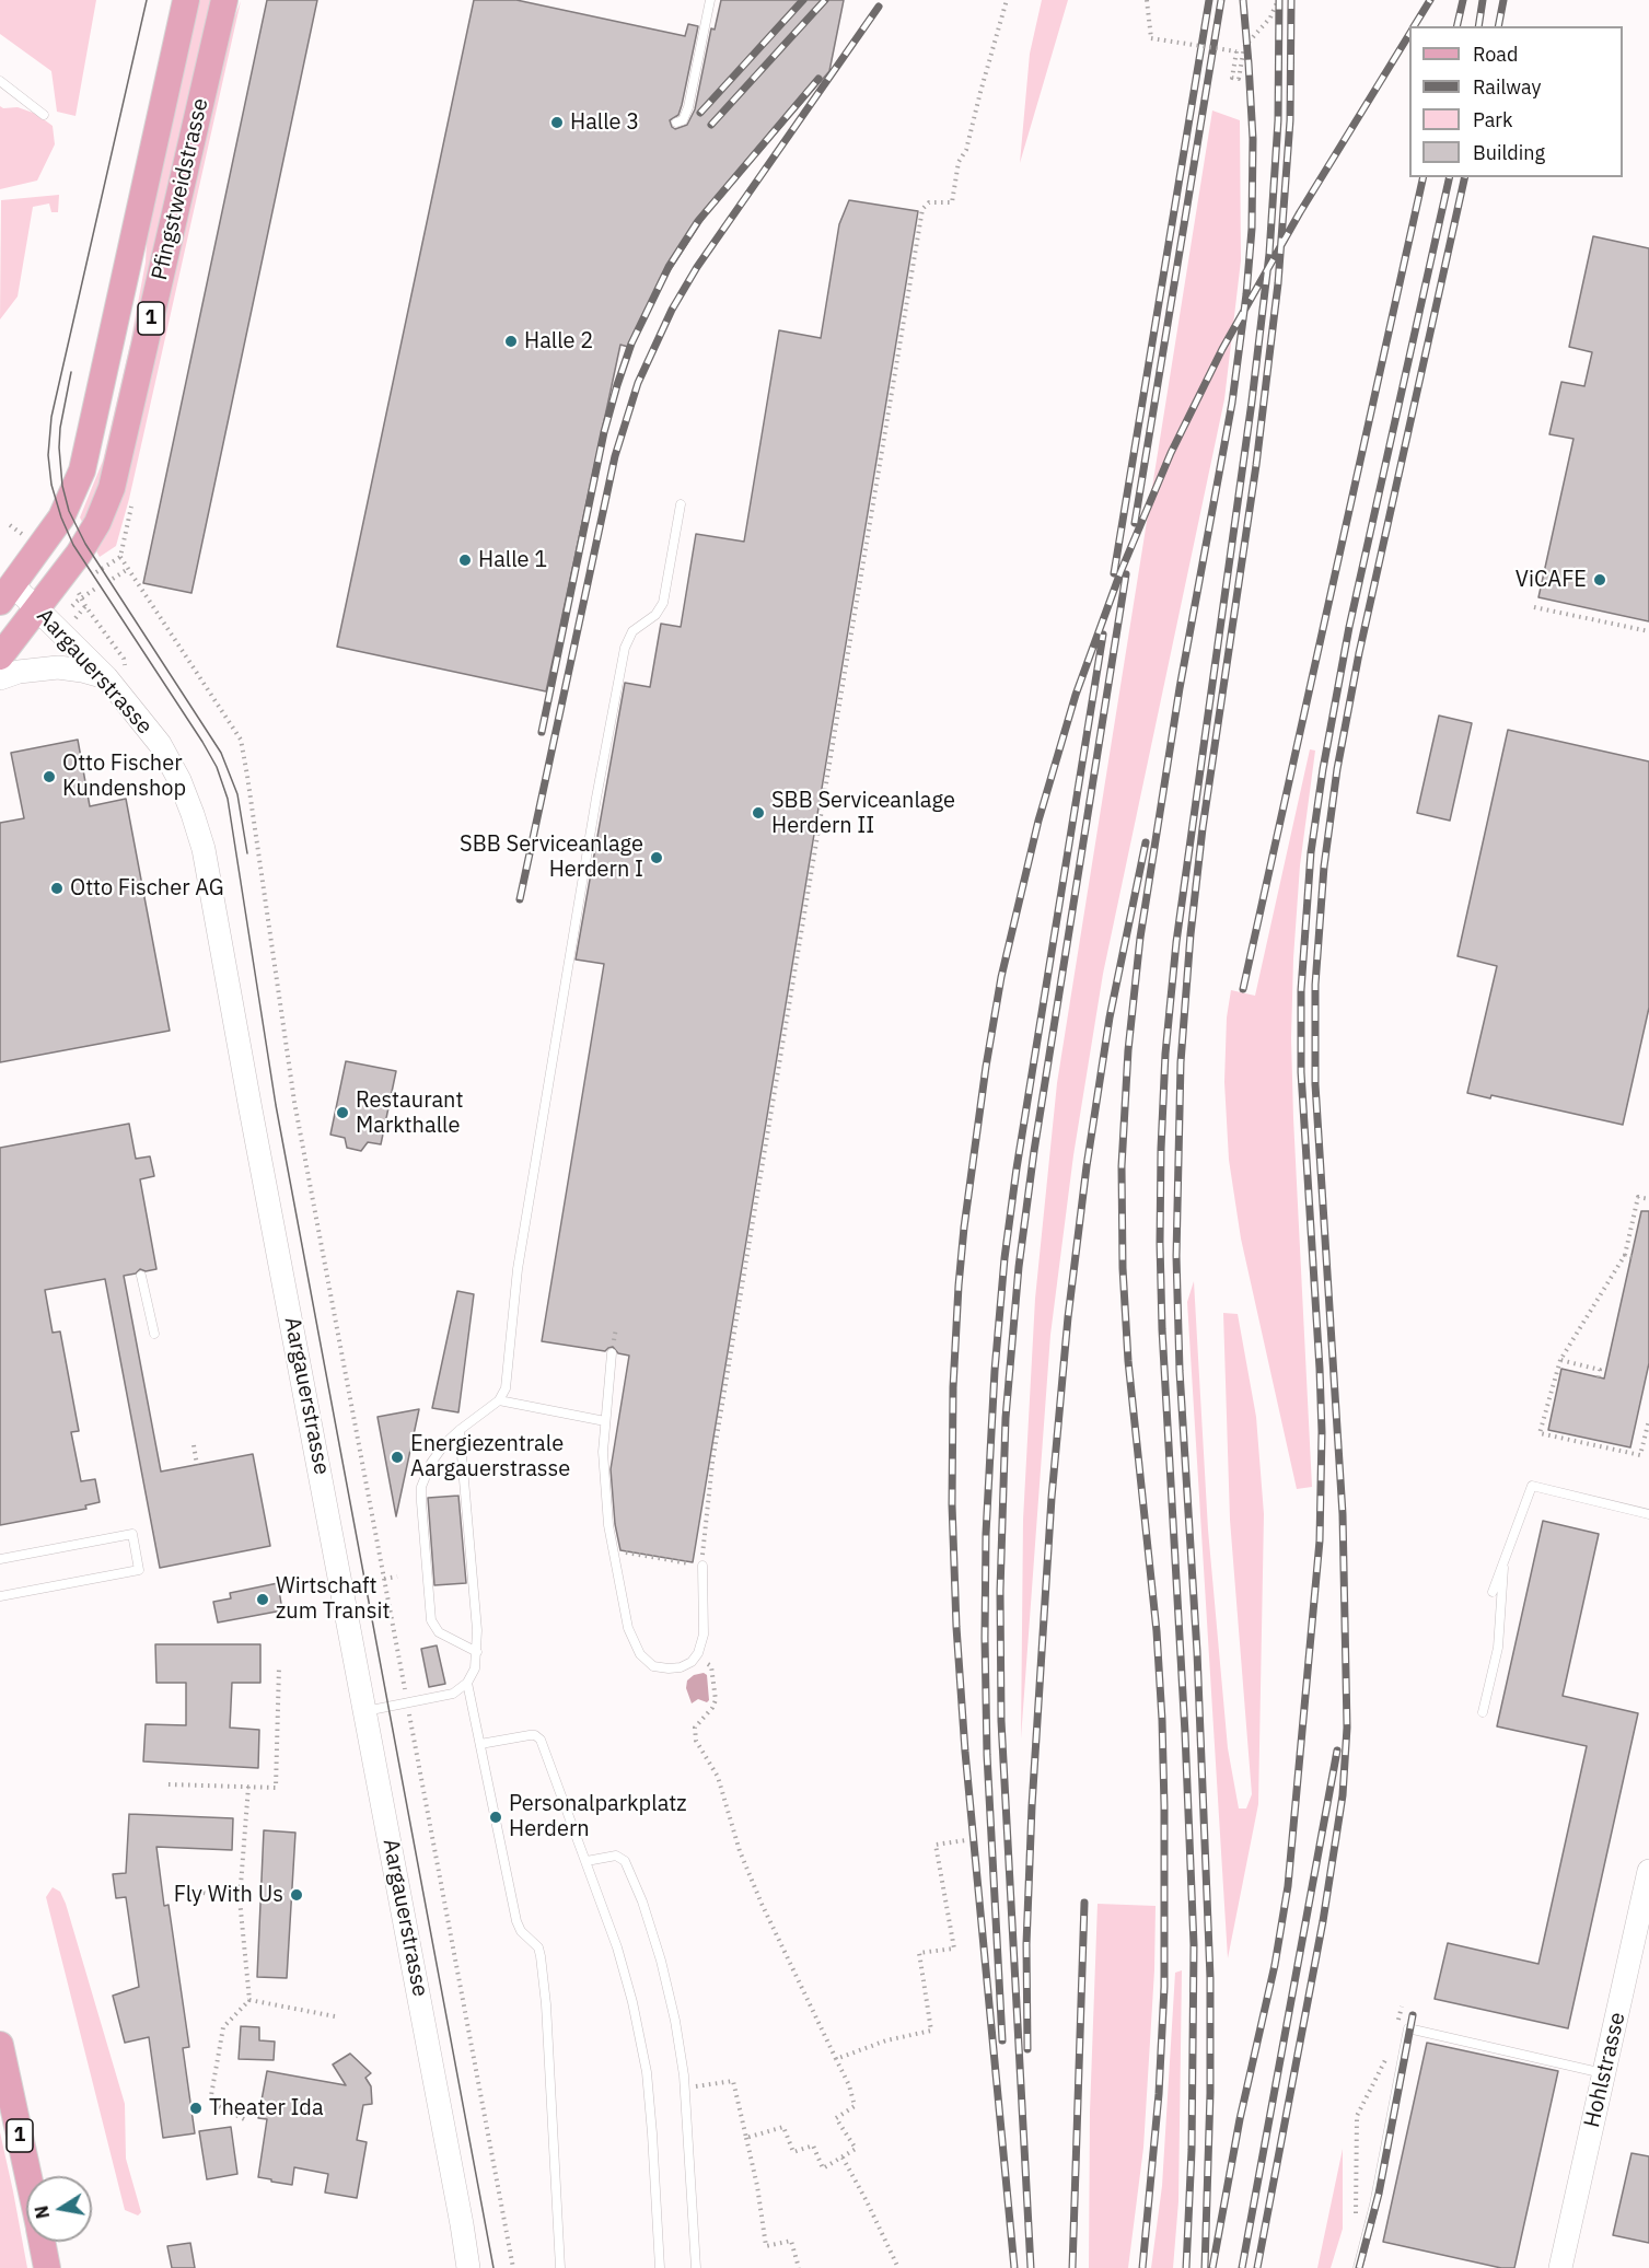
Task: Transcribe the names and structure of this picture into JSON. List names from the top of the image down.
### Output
{
  "streets": {
    "main road": ["Pfingstweidstrasse", "1"],
    "street": ["Aargauerstrasse", "Hohlstrasse"]
  },
  "crossings": [
    ["Pfingstweidstrasse", "Aargauerstrasse"]
  ],
  "places": [
    "Halle 3",
    "Halle 2",
    "Halle 1",
    "ViCAFE",
    "Otto Fischer Kundenshop",
    "SBB Serviceanlage Herdern II",
    "SBB Serviceanlage Herdern I",
    "Otto Fischer AG",
    "Restaurant Markthalle",
    "Energiezentrale Aargauerstrasse",
    "Wirtschaft zum Transit",
    "Personalparkplatz Herdern",
    "Fly With Us",
    "Theater Ida"
  ],
  "legend": [
    "Road",
    "Railway",
    "Park",
    "Building"
  ],
  "north": "left"
}
